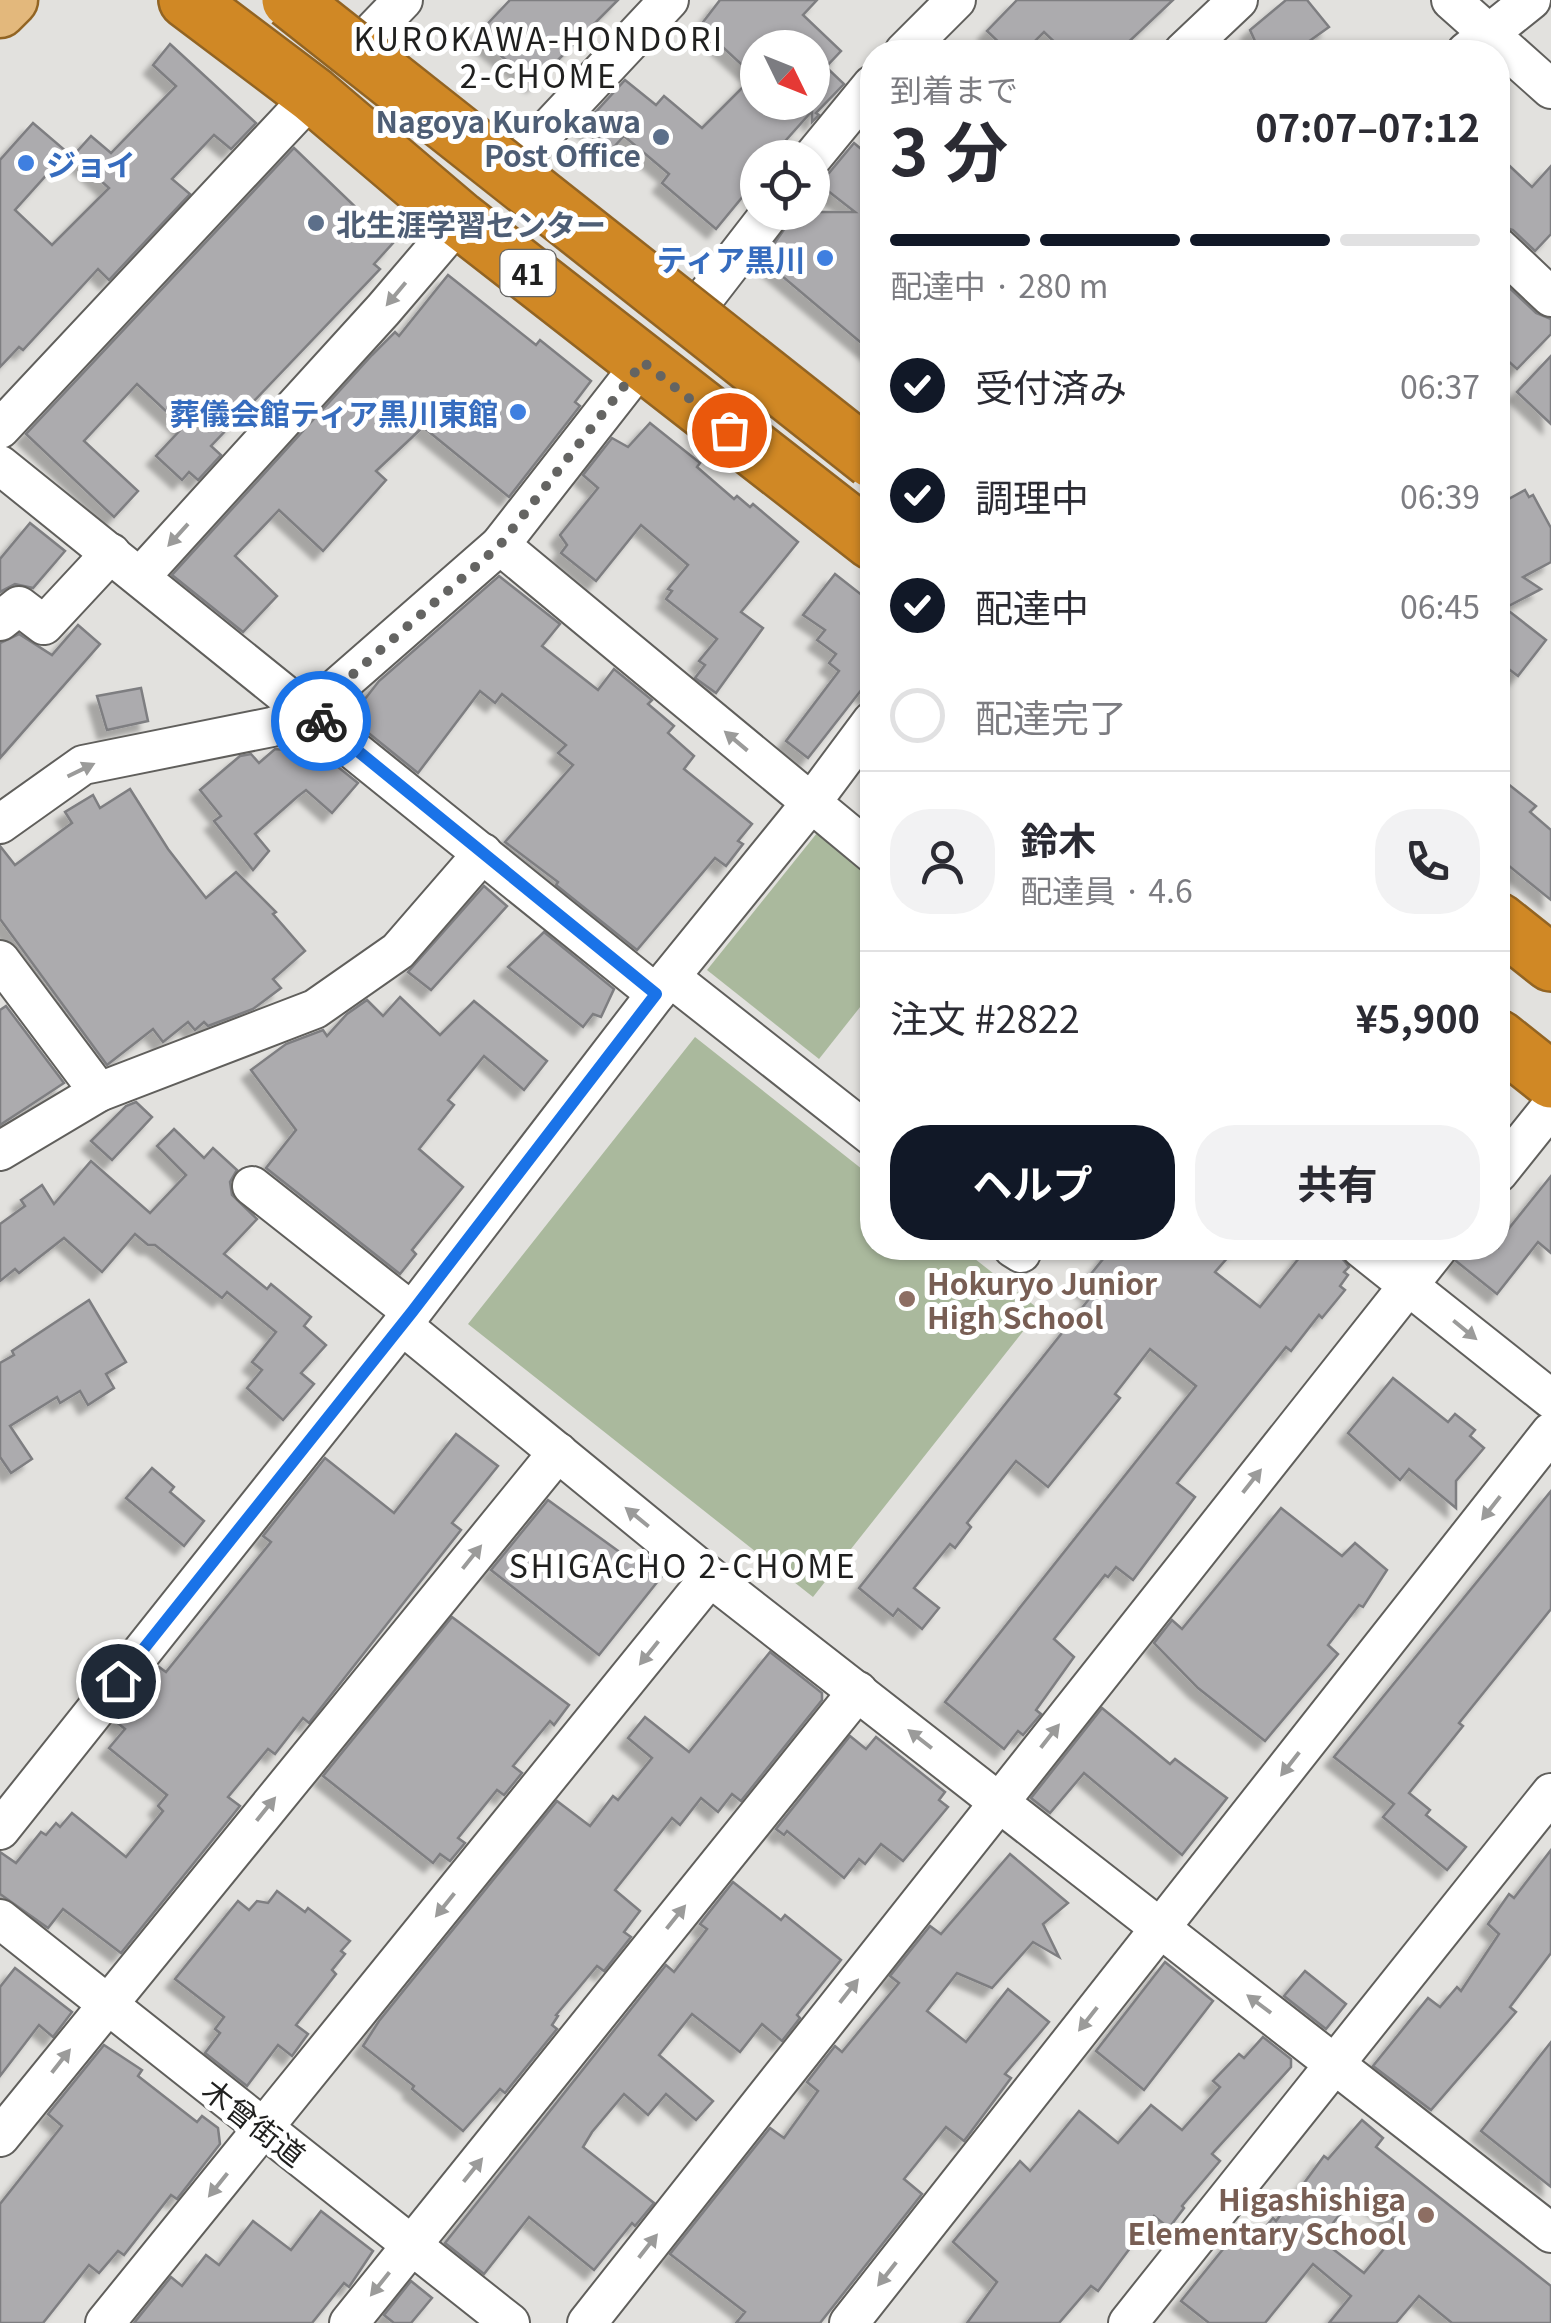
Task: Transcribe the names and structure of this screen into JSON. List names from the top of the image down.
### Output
{
  "streets": {
    "highway": ["41"],
    "street": ["木曾街道"]
  },
  "districts": ["KUROKAWA-HONDORI 2-CHOME", "SHIGACHO 2-CHOME"],
  "places": [
    "Nagoya Kurokawa Post Office",
    "ジョイ",
    "北生涯学習センター",
    "ティア黒川",
    "葬儀会館ティア黒川東館",
    "Hokuryo Junior High School",
    "Higashishiga Elementary School"
  ],
  "north": "bottom right",
  "page": {
    "heading": ["3 分", "到着まで", "07:07–07:12"],
    "panel": [
      "鈴木",
      "配達員 · 4.6",
      "注文 #2822",
      "¥5,900"
    ],
    "bar": "配達中 · 280 m",
    "list": [
      ["受付済み", "06:37"],
      ["調理中", "06:39"],
      ["配達中", "06:45"],
      "配達完了"
    ],
    "buttons": ["ヘルプ", "共有"]
  }
}
